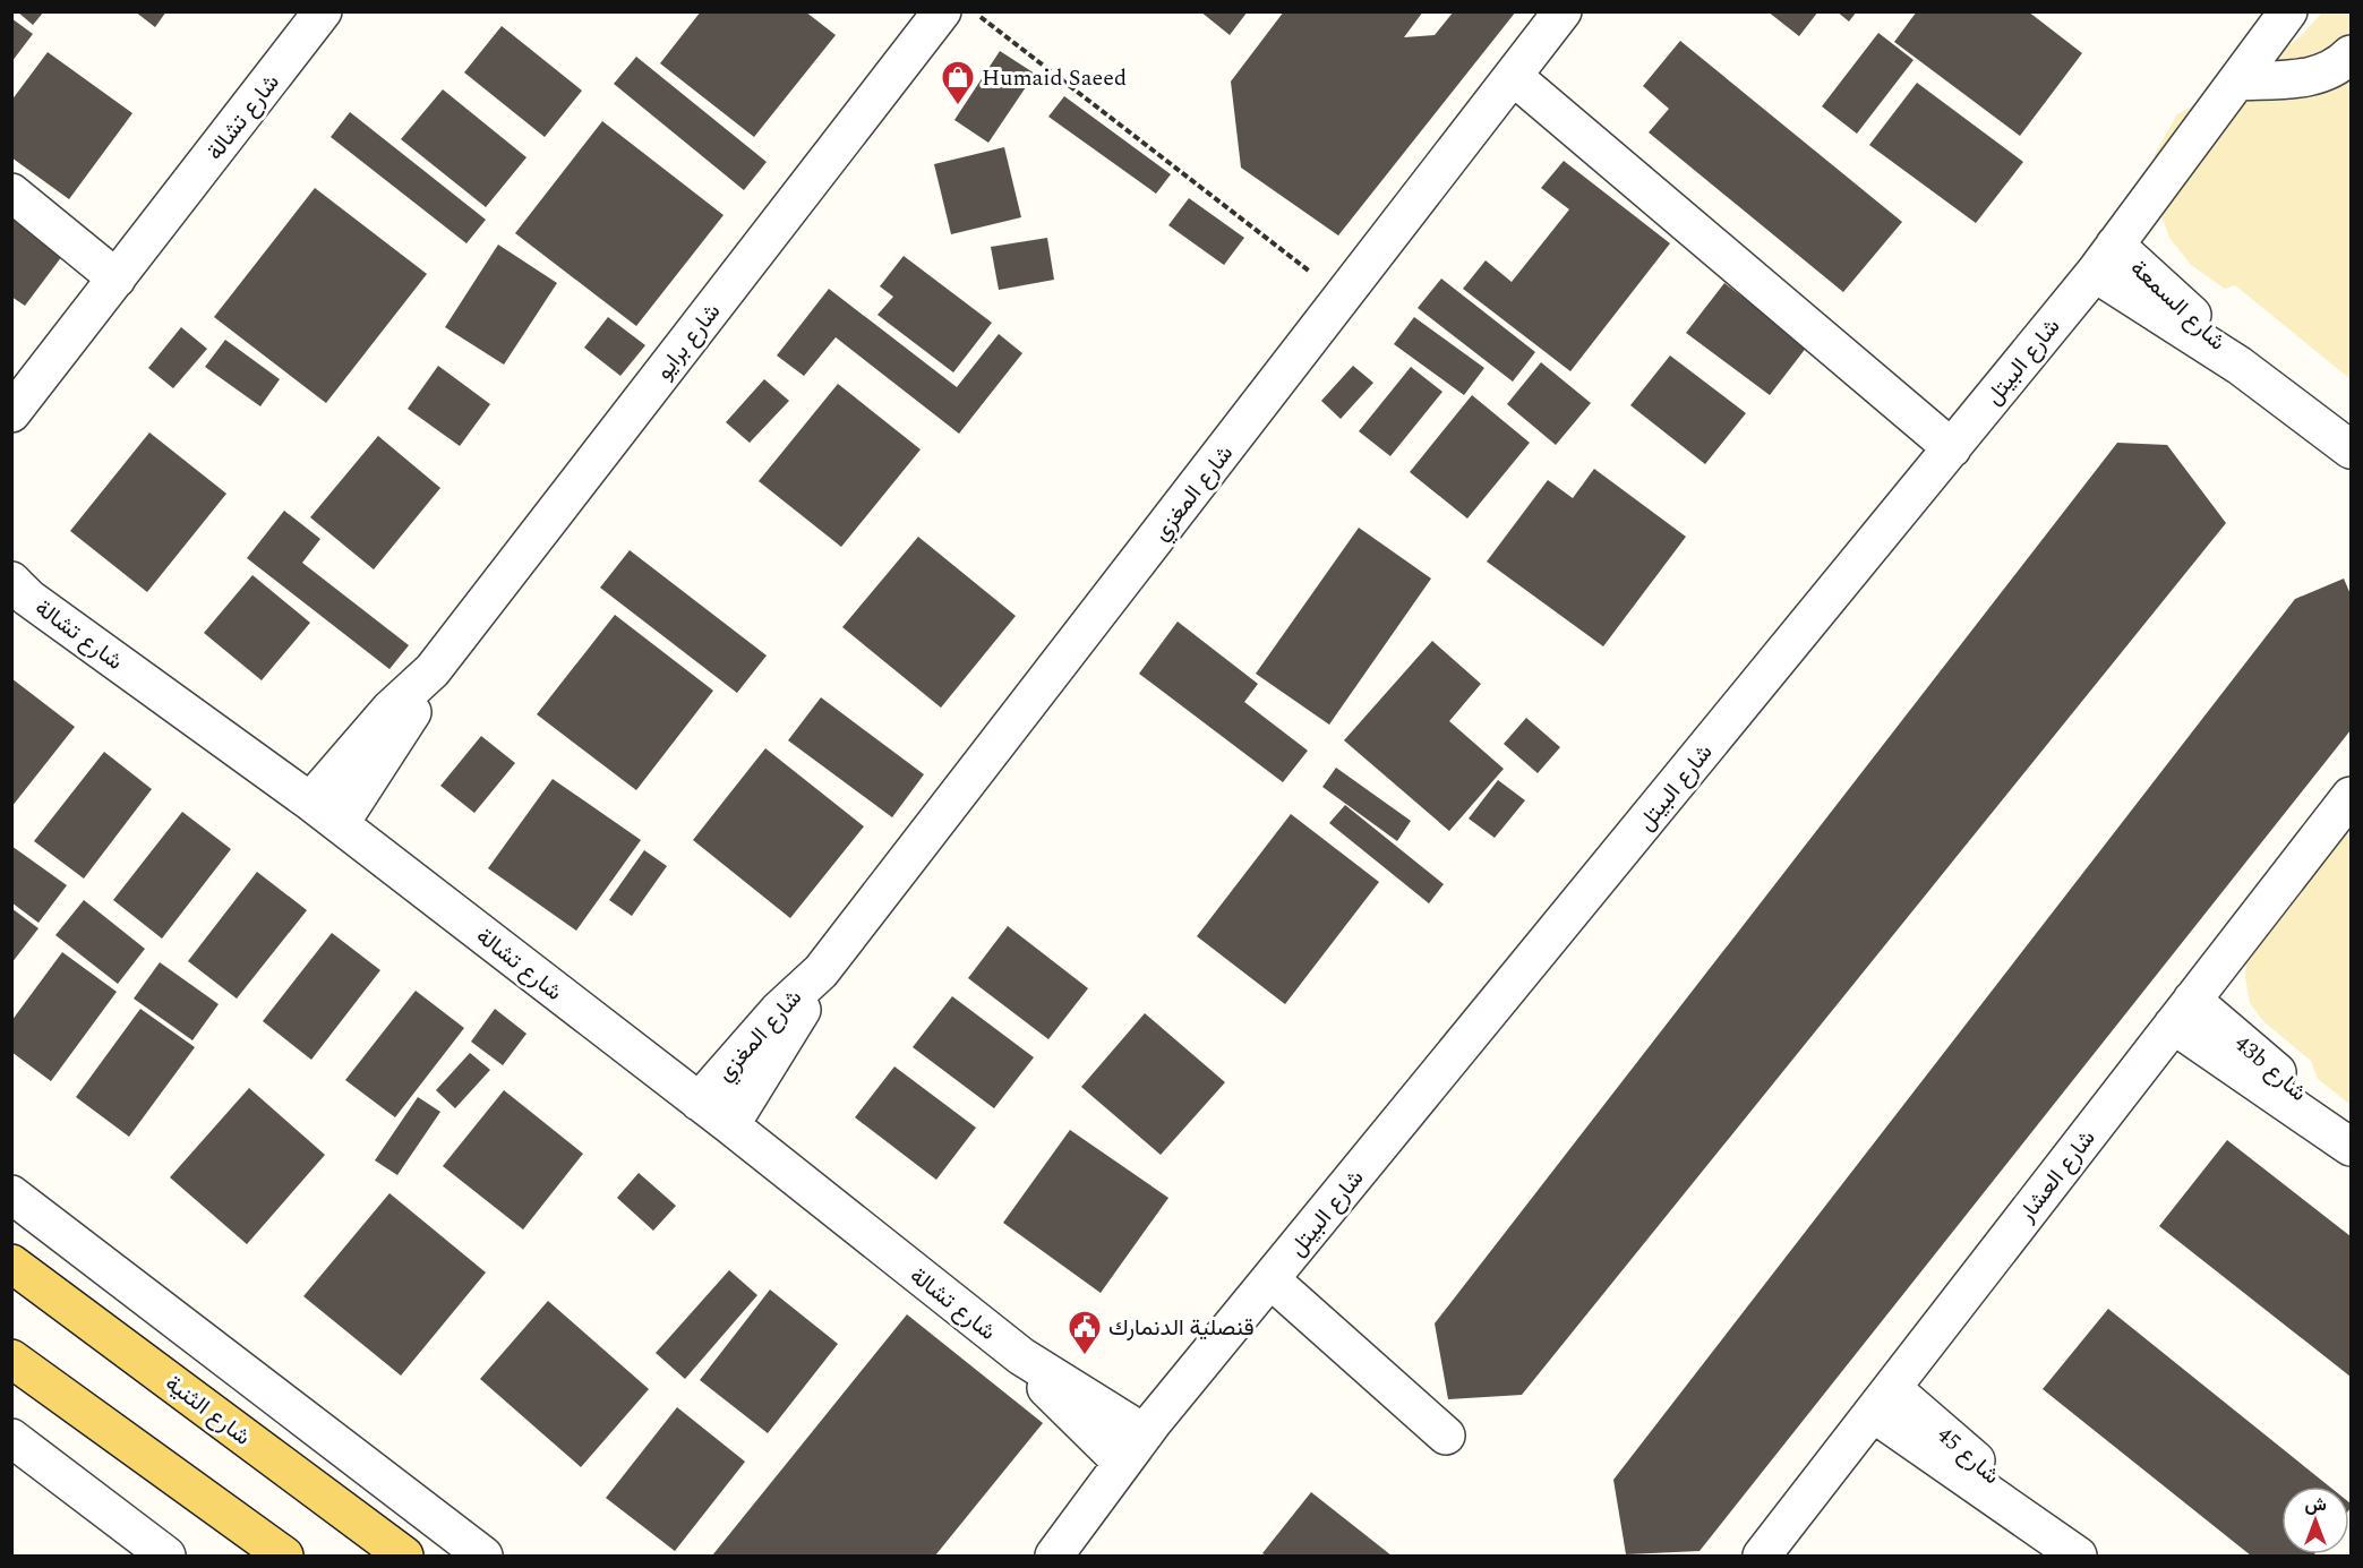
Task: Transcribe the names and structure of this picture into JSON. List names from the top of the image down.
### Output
{
  "streets": {
    "main road": ["شارع الثنية"],
    "street": [
      "شارع تشالة",
      "شارع السمعة",
      "شارع برايو",
      "شارع البيتل",
      "شارع المغزي",
      "43b شارع",
      "شارع العشار",
      "شارع 45"
    ]
  },
  "crossings": [
    ["شارع تشالة", "شارع برايو"],
    ["شارع تشالة", "شارع البيتل"],
    ["شارع تشالة", "شارع المغزي"],
    ["شارع السمعة", "شارع البيتل"],
    ["43b شارع", "شارع العشار"],
    ["شارع العشار", "شارع 45"]
  ],
  "places": {
    "shop": ["Humaid Saeed"],
    "public building": ["قنصلية الدنمارك"]
  },
  "north": "top"
}
